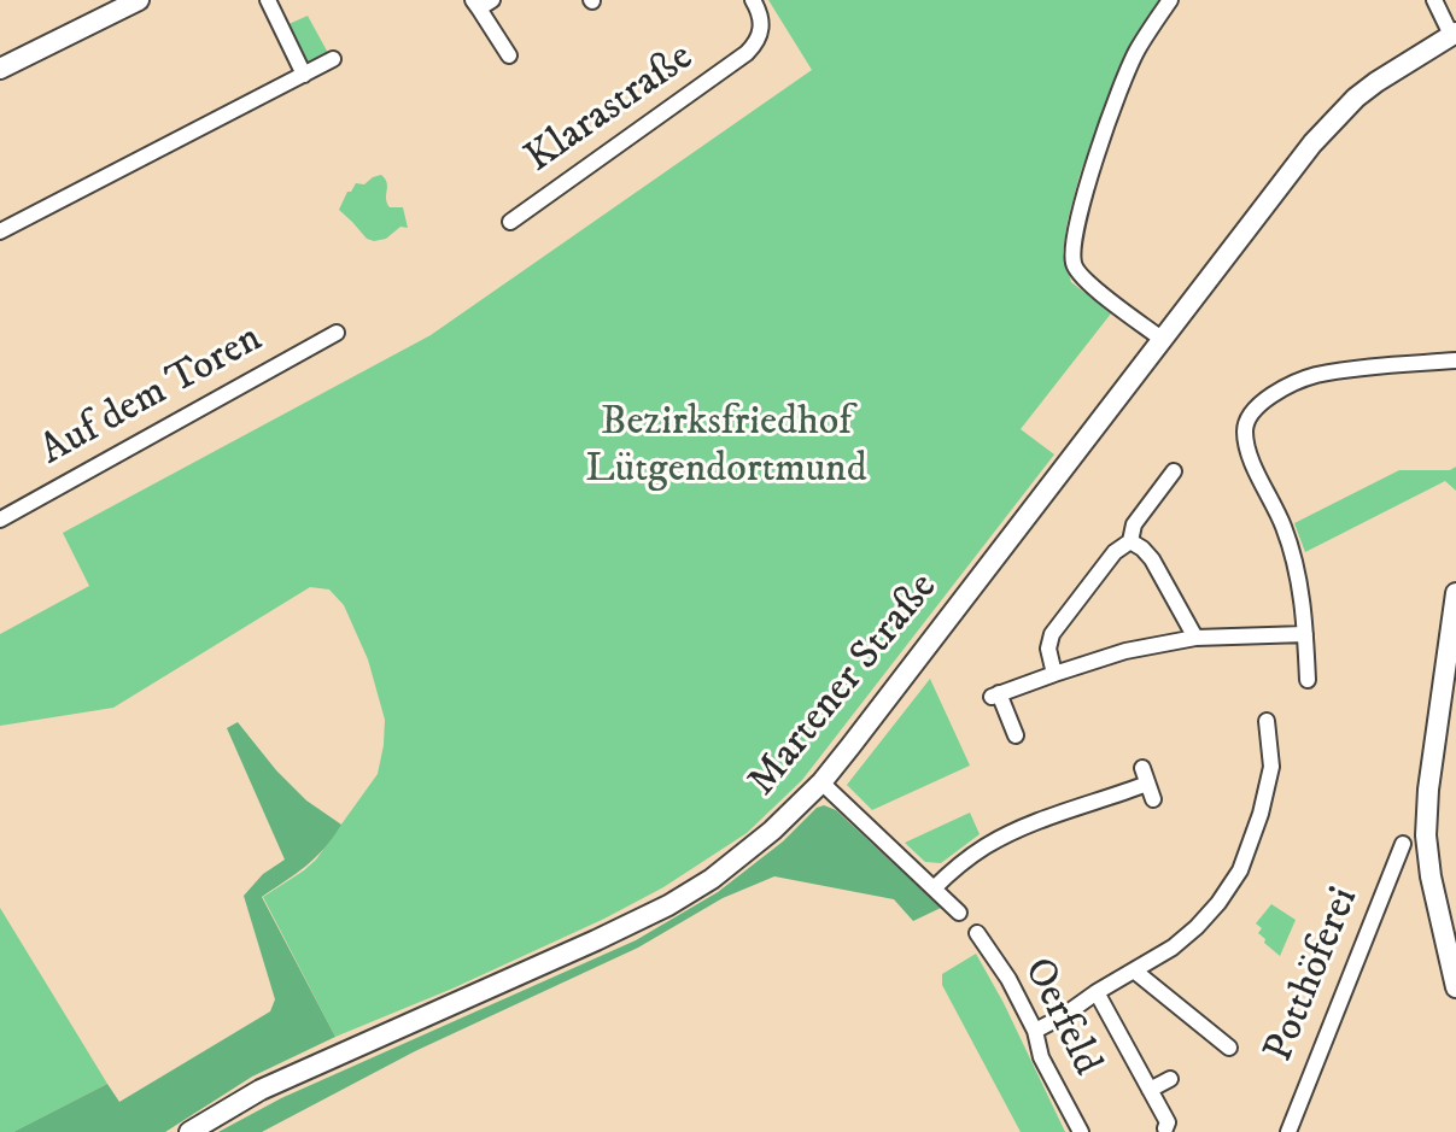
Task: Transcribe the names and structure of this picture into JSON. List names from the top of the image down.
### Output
{
  "streets": {
    "street": [
      "Klarastraße",
      "Auf dem Toren",
      "Martener Straße",
      "Potthöferei",
      "Oerfeld"
    ]
  },
  "parks": ["Bezirksfriedhof Lütgendortmund"]
}
